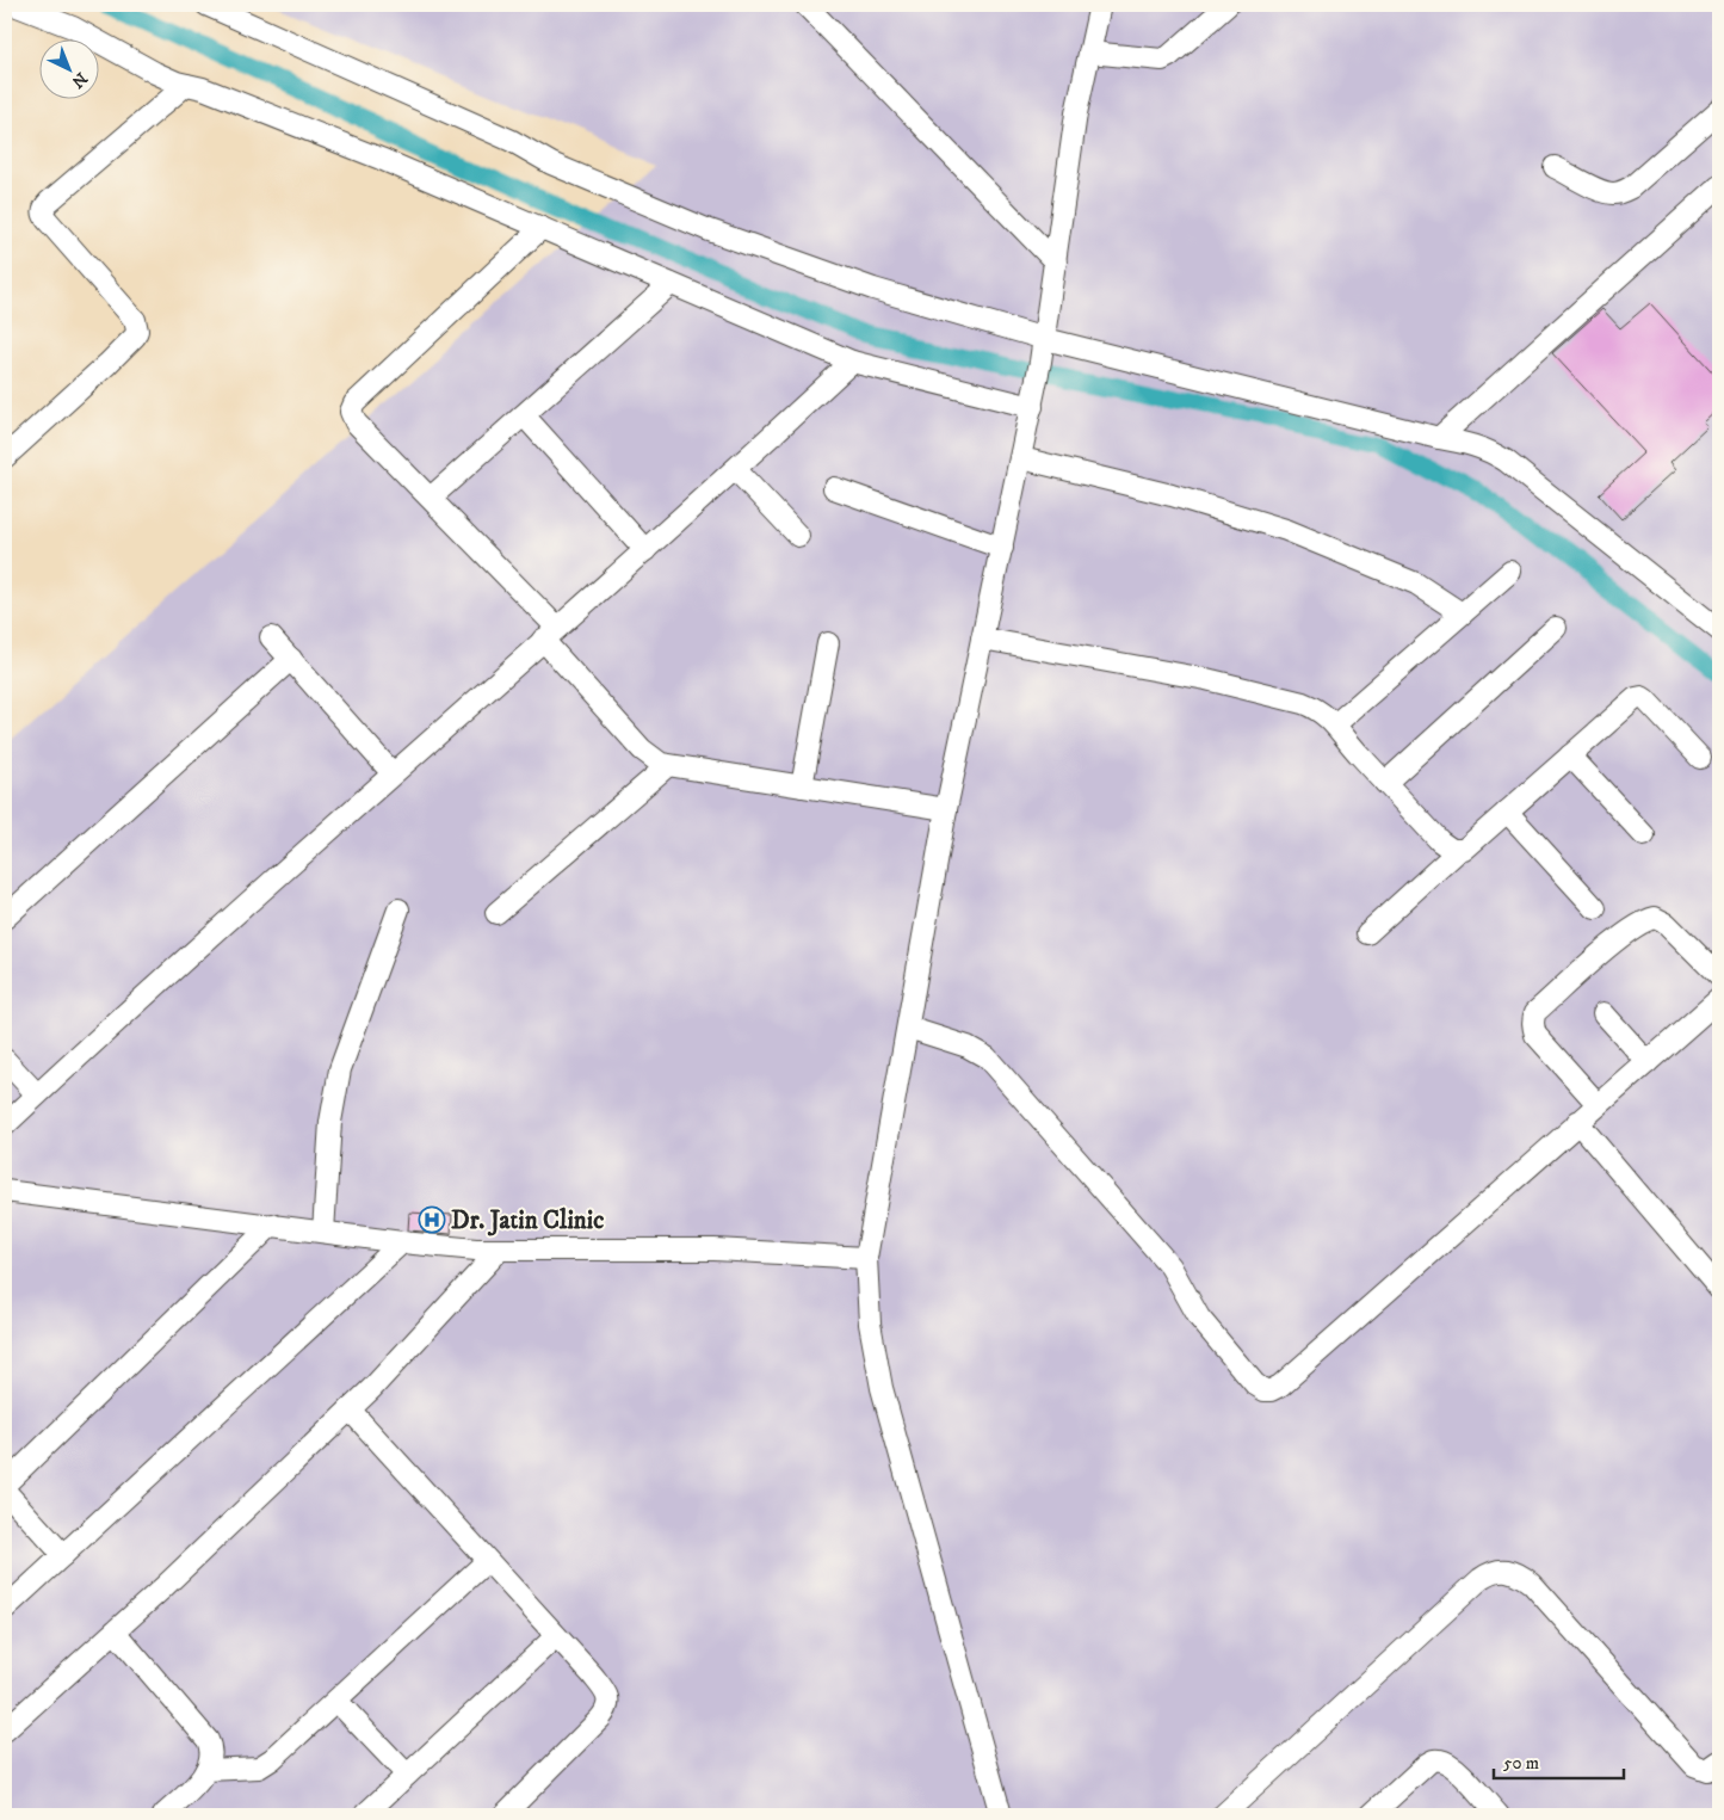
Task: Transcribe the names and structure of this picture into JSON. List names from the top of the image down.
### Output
{
  "places": {
    "hospital": ["Dr. Jatin Clinic"]
  },
  "scale_bar": "50 m",
  "north": "bottom right"
}
